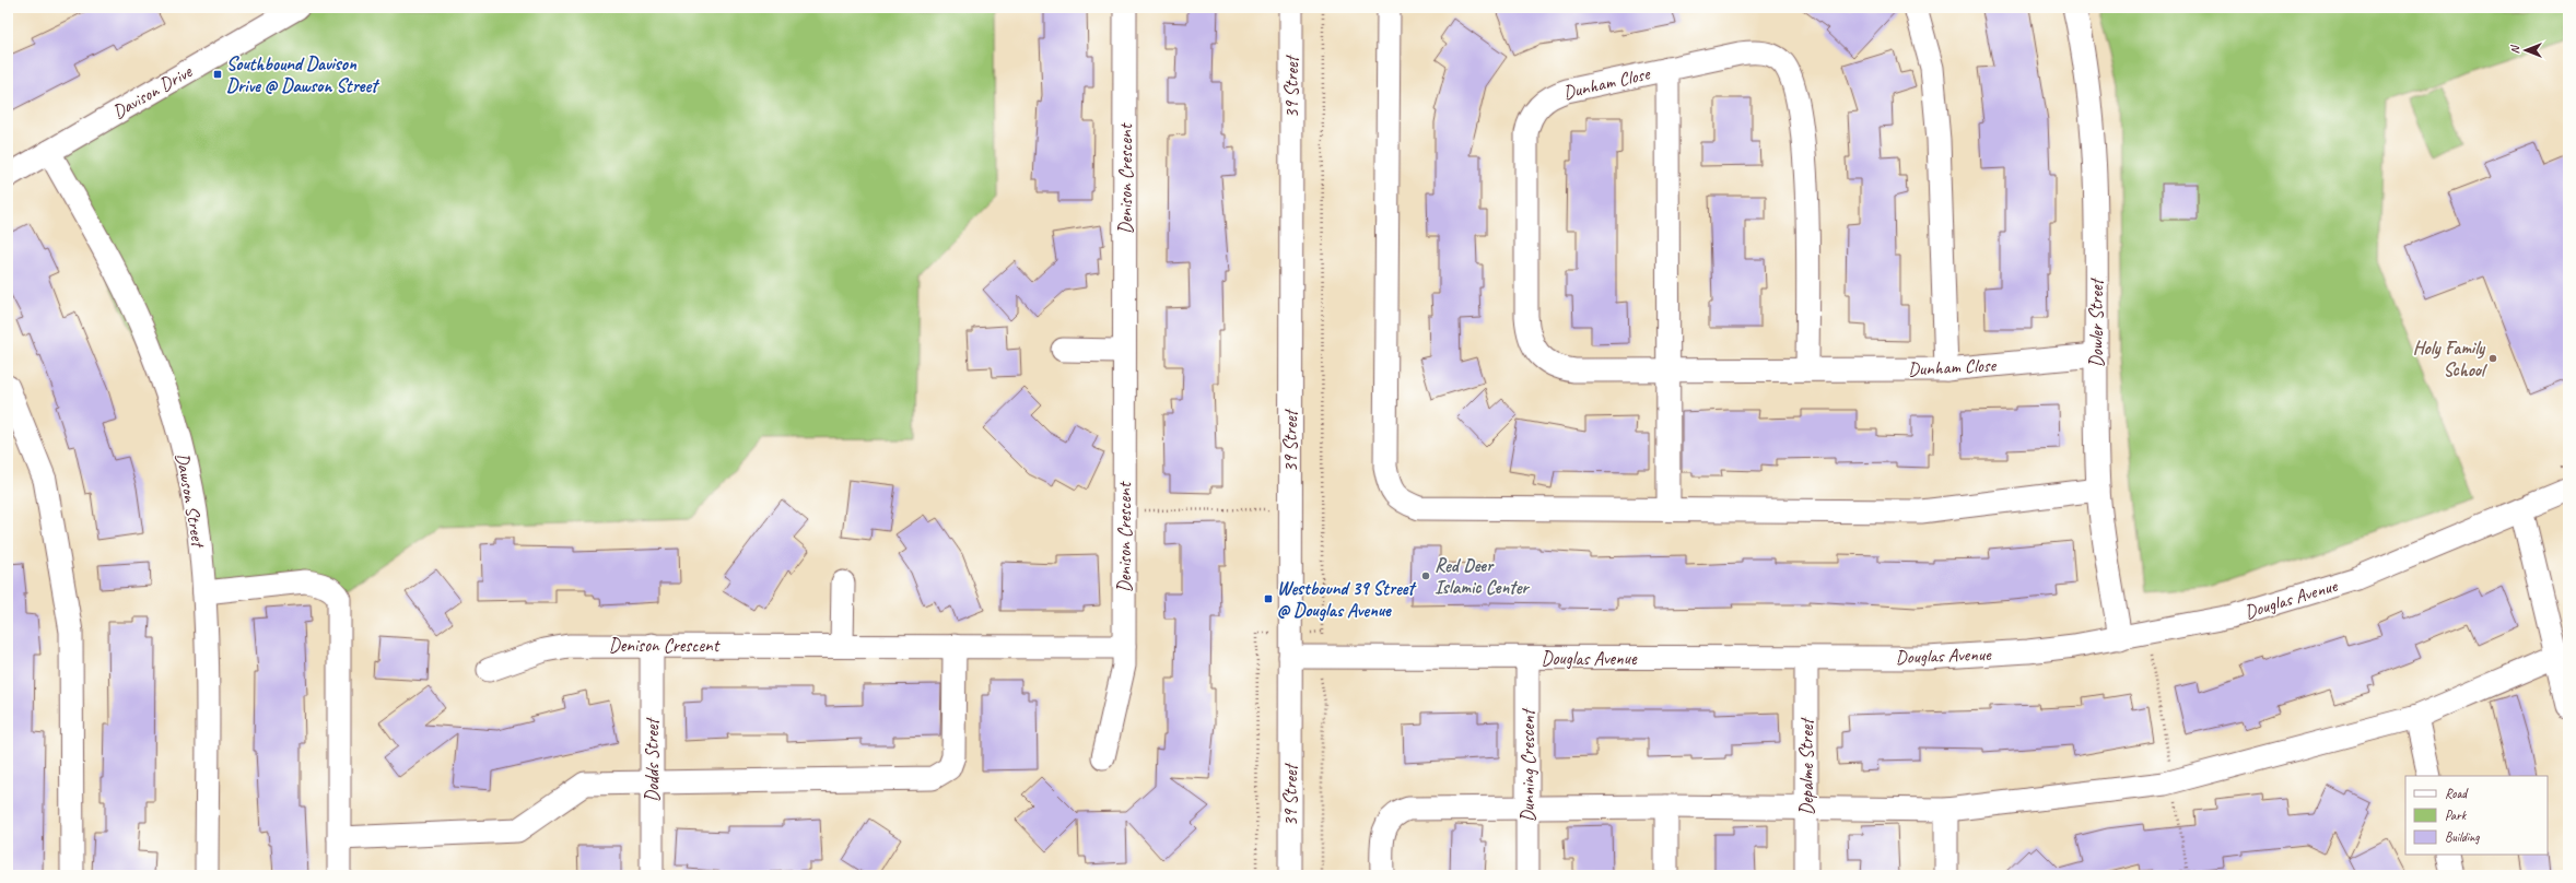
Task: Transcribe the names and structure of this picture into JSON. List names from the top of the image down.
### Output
{
  "streets": {
    "street": [
      "Dunham Close",
      "39 Street",
      "Davison Drive",
      "Denison Crescent",
      "Dowler Street",
      "Dawson Street",
      "Douglas Avenue",
      "Dodds Street",
      "Dunning Crescent",
      "Depalme Street"
    ]
  },
  "crossings": [
    ["Dunham Close", "Dowler Street"],
    ["39 Street", "Douglas Avenue"],
    ["Davison Drive", "Dawson Street"],
    ["Denison Crescent", "Dodds Street"],
    ["Dowler Street", "Douglas Avenue"],
    ["Douglas Avenue", "Dunning Crescent"],
    ["Douglas Avenue", "Depalme Street"]
  ],
  "places": {
    "transit": ["Southbound Davison Drive @ Dawson Street", "Westbound 39 Street @ Douglas Avenue"],
    "other": ["Holy Family School", "Red Deer Islamic Center"]
  },
  "legend": ["Road", "Park", "Building"],
  "north": "left"
}
